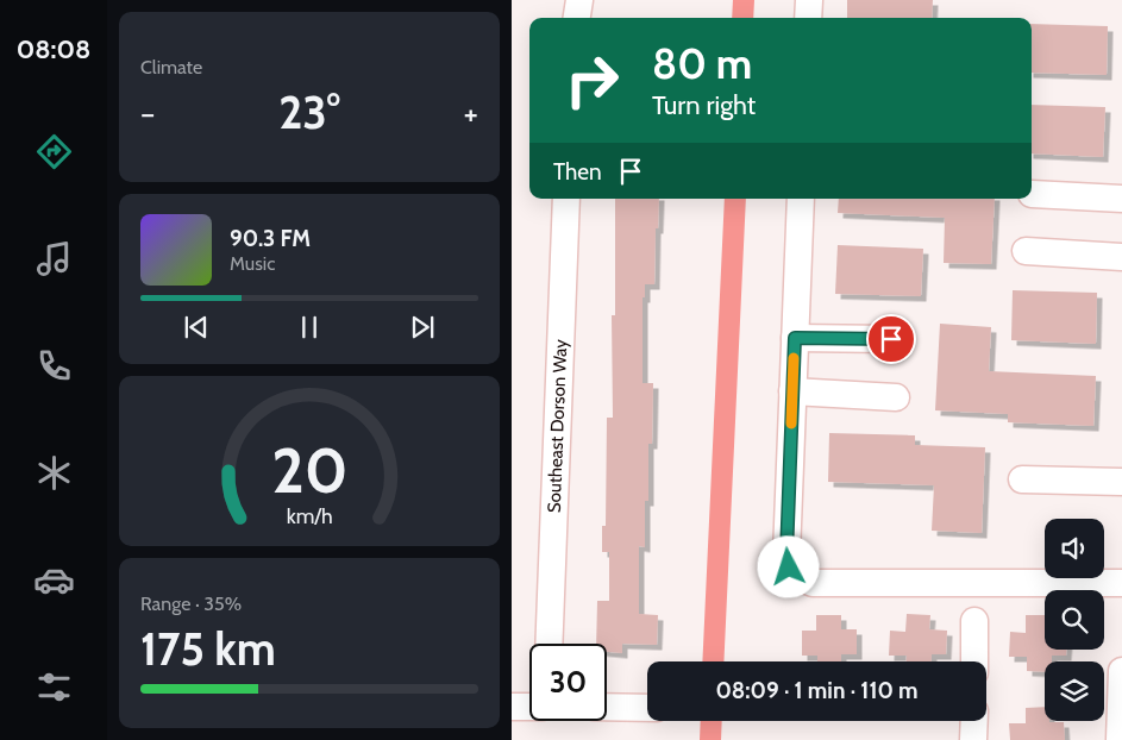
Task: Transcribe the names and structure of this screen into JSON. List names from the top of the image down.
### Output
{
  "streets": {
    "street": ["Southeast Dorson Way"]
  },
  "page": {
    "tabs": "08:08",
    "tile": [
      "Climate",
      ["Range · 35%", "175 km"]
    ],
    "turn": ["80 m", "Turn right"],
    "heat": ["−", "23°", "+"],
    "then": "Then",
    "song": ["90.3 FM", "Music"],
    "limit": "30",
    "trip": "08:09 · 1 min · 110 m",
    "gauge": ["20", "km/h"]
  }
}
